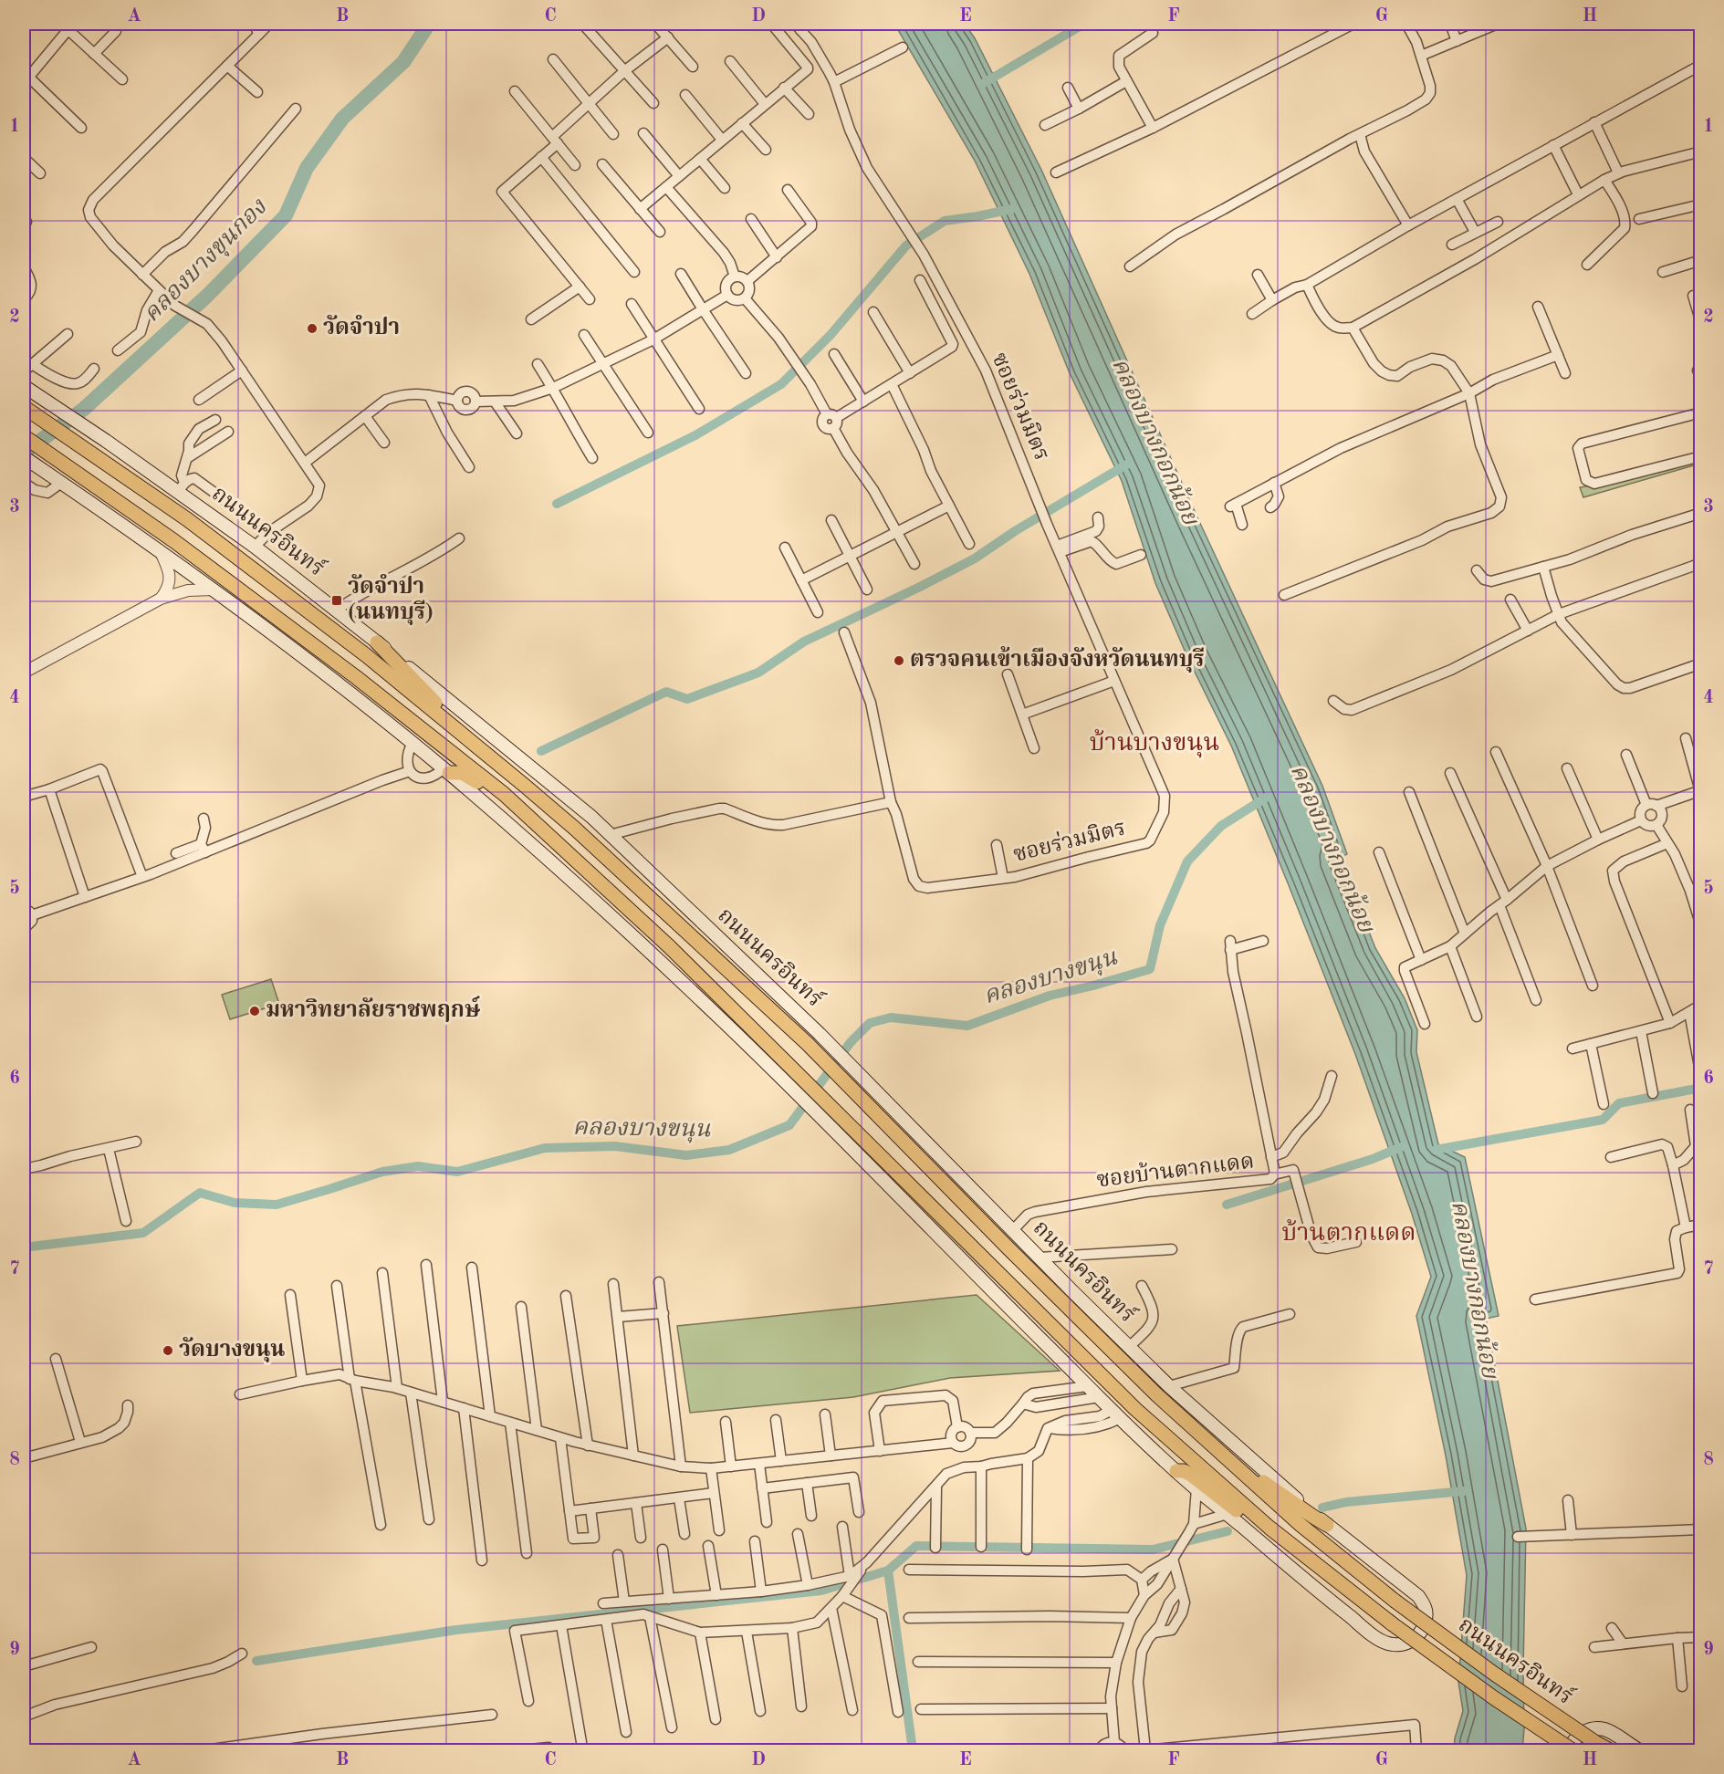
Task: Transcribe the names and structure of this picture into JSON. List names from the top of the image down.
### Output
{
  "streets": {
    "main road": ["ถนนนครอินทร์"],
    "street": ["ซอยร่วมมิตร", "ซอยบ้านตากแดด"]
  },
  "crossings": [
    ["ถนนนครอินทร์", "ซอยบ้านตากแดด"]
  ],
  "districts": ["บ้านบางขนุน", "บ้านตากแดด"],
  "water": ["คลองบางขุนกอง", "คลองบางกอกน้อย", "คลองบางขนุน"],
  "places": {
    "other": [
      "วัดจําปา",
      "ตรวจคนเข้าเมืองจังหวัดนนทบุรี",
      "มหาวิทยาลัยราชพฤกษ์",
      "วัดบางขนุน"
    ],
    "transit": ["วัดจำปา (นนทบุรี)"]
  },
  "grid": {
    "columns": [
      "A",
      "B",
      "C",
      "D",
      "E",
      "F",
      "G",
      "H"
    ],
    "rows": [
      "1",
      "2",
      "3",
      "4",
      "5",
      "6",
      "7",
      "8",
      "9"
    ]
  }
}
